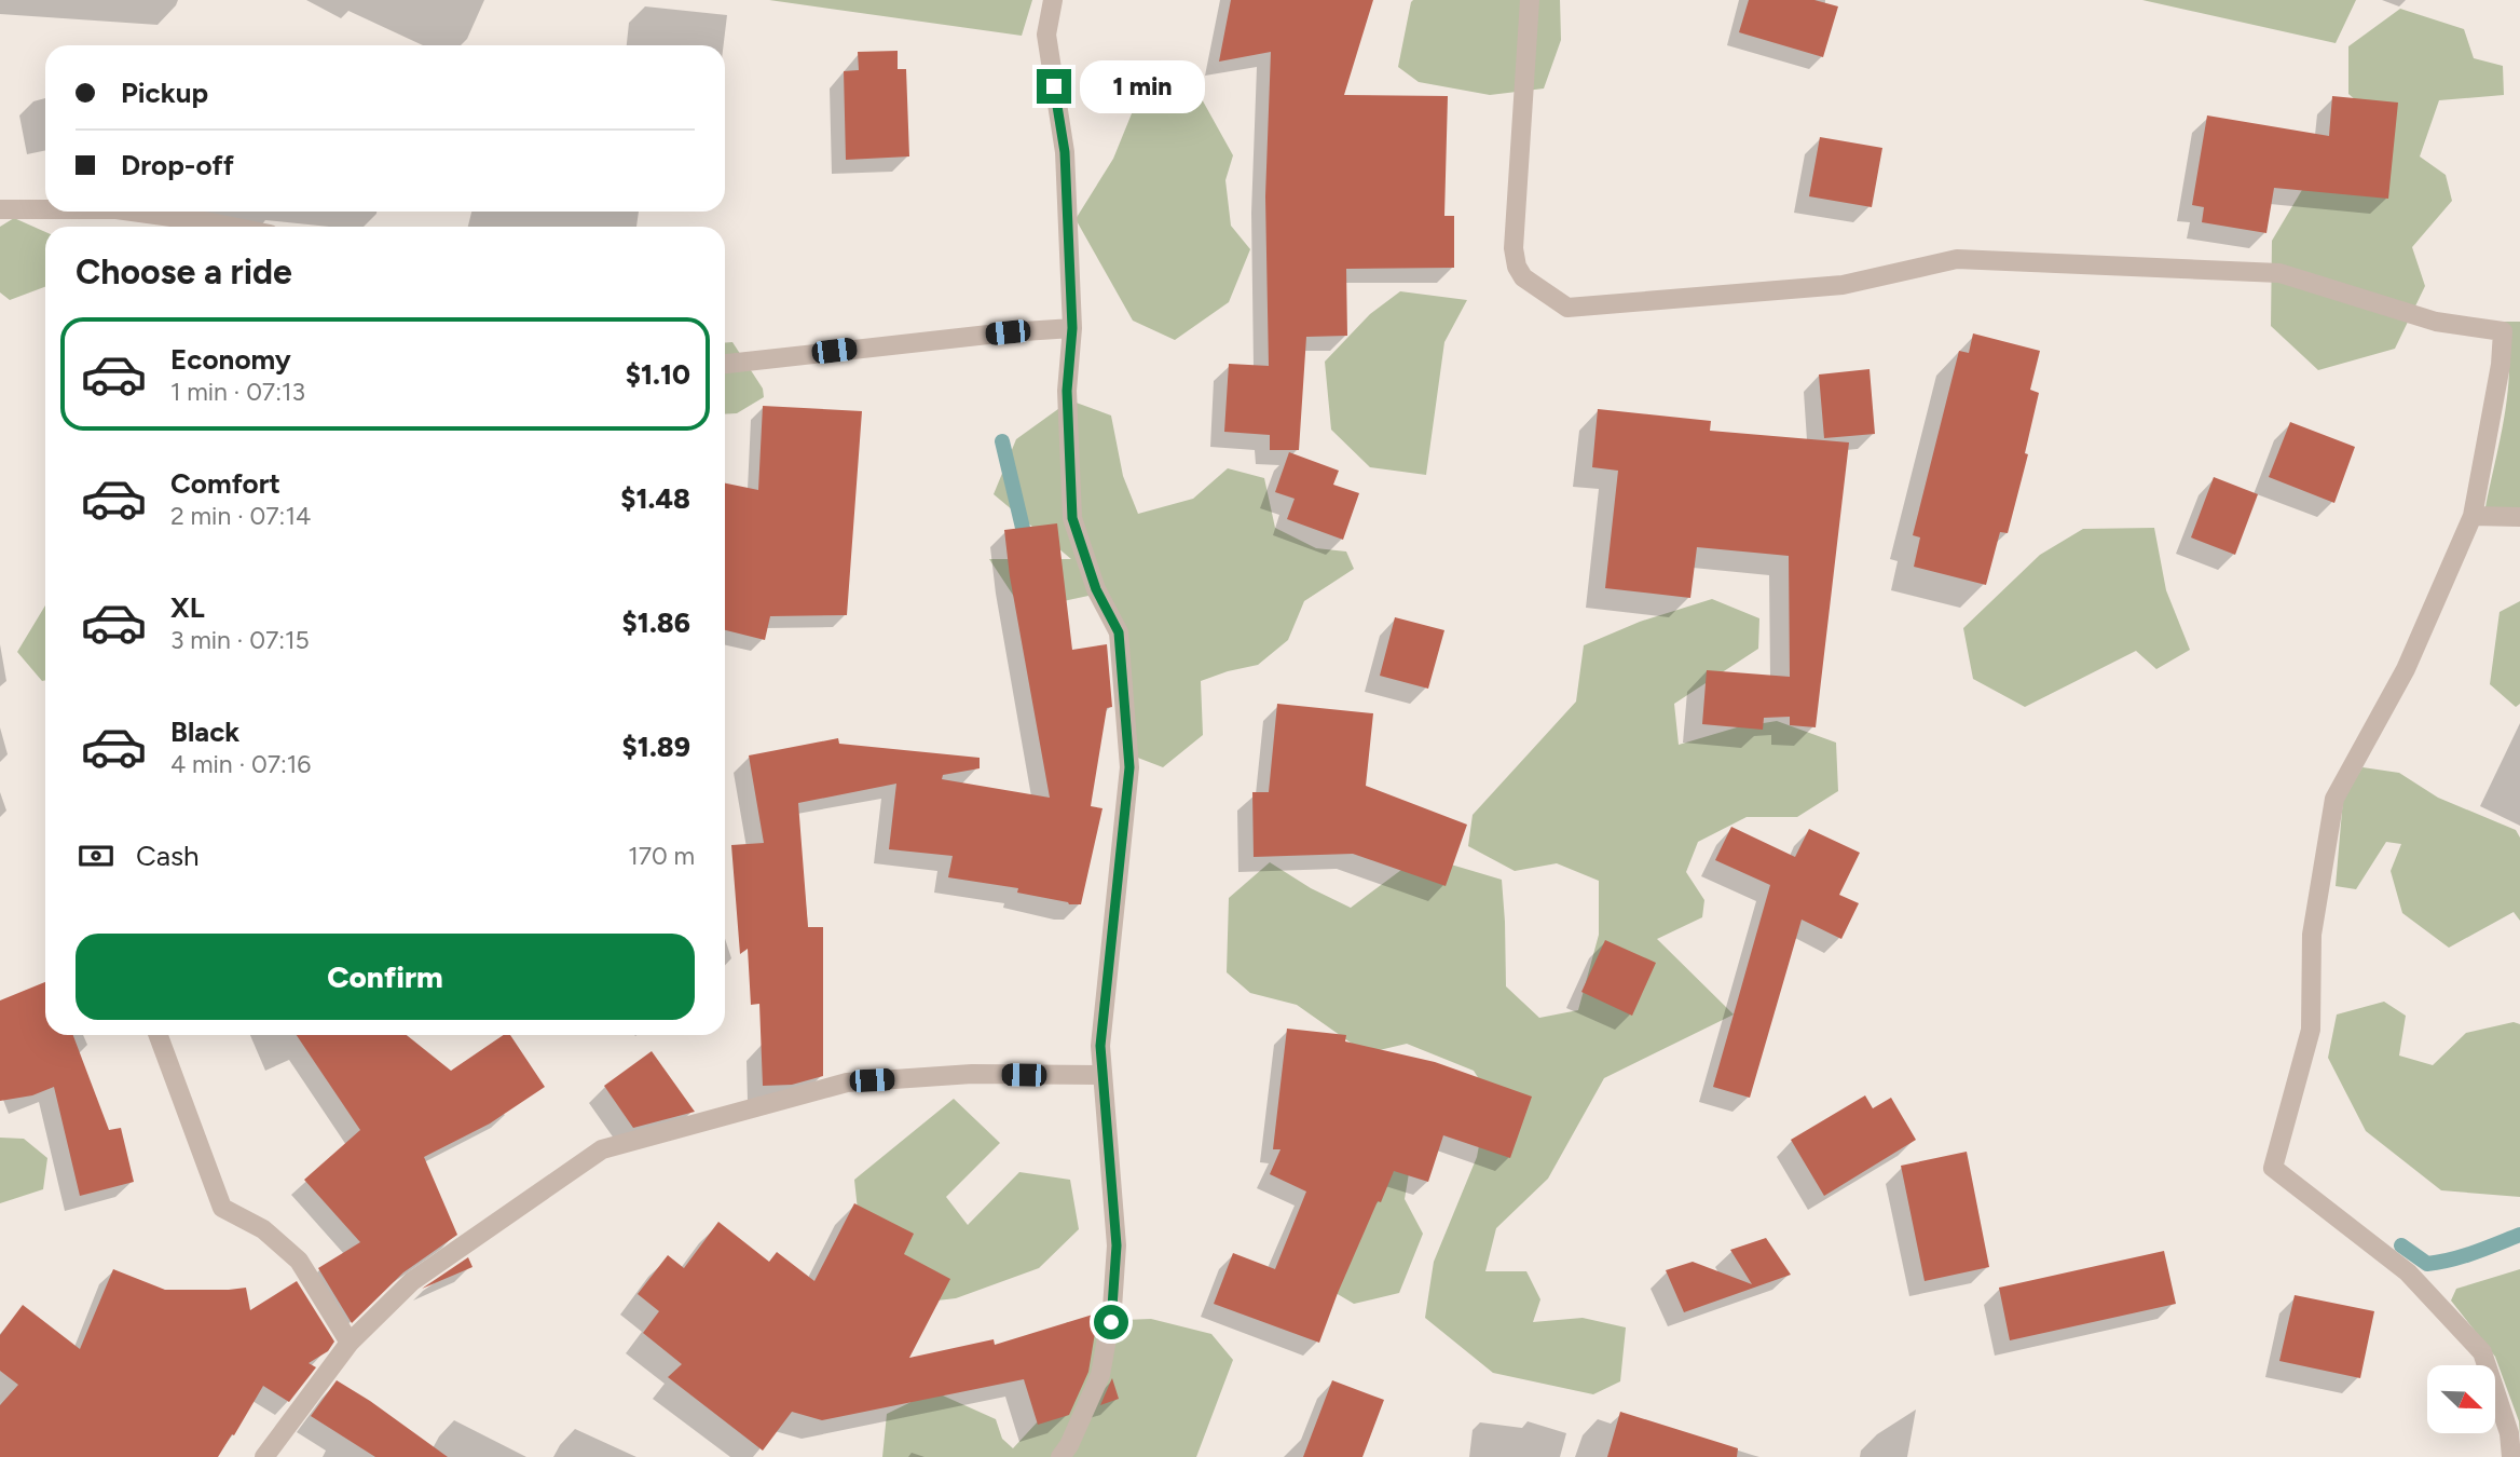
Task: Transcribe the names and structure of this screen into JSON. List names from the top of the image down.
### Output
{
  "north": "bottom right",
  "page": {
    "banner": ["Pickup", "Drop-off"],
    "bubble": "1 min",
    "heading": "Choose a ride",
    "list": [
      {
        "name": "Economy",
        "note": "1 min · 07:13",
        "value": "$1.10"
      },
      {
        "name": "Comfort",
        "note": "2 min · 07:14",
        "value": "$1.48"
      },
      {
        "name": "XL",
        "note": "3 min · 07:15",
        "value": "$1.86"
      },
      {
        "name": "Black",
        "note": "4 min · 07:16",
        "value": "$1.89"
      }
    ],
    "pay": ["Cash", "170 m"],
    "buttons": "Confirm"
  }
}
